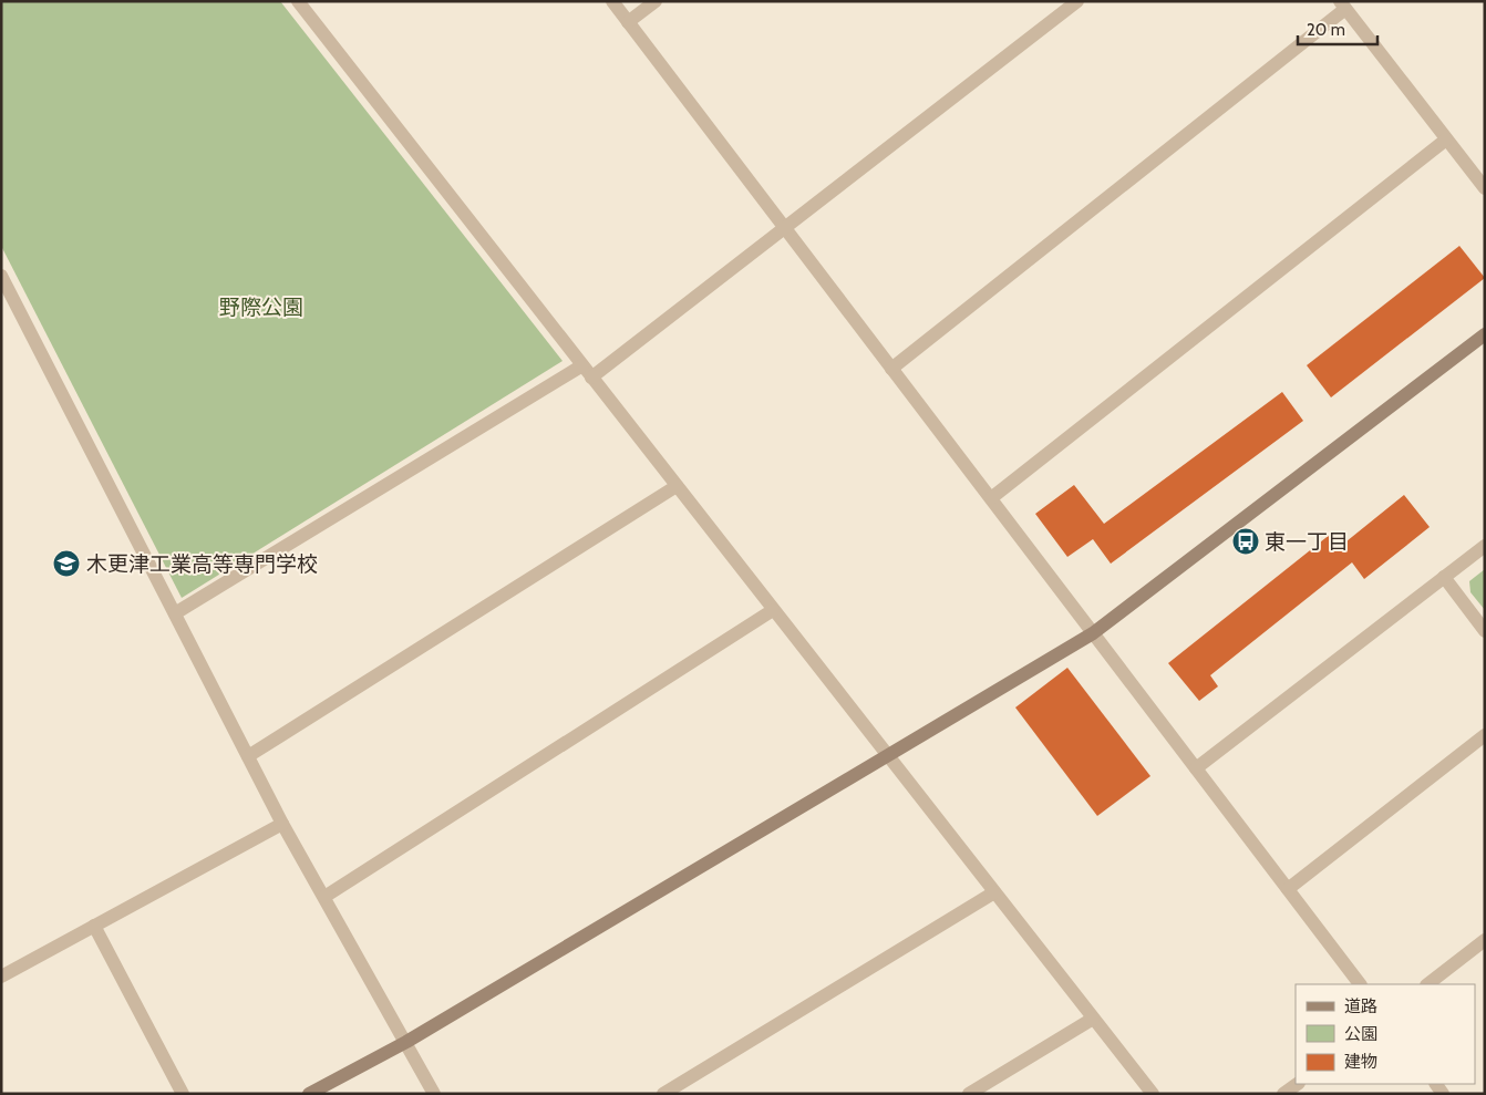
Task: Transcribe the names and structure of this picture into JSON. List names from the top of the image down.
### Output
{
  "parks": ["野際公園"],
  "places": {
    "bus stop": ["東一丁目"],
    "school or university": ["木更津工業高等専門学校"]
  },
  "legend": ["道路", "公園", "建物"],
  "scale_bar": "20 m"
}
